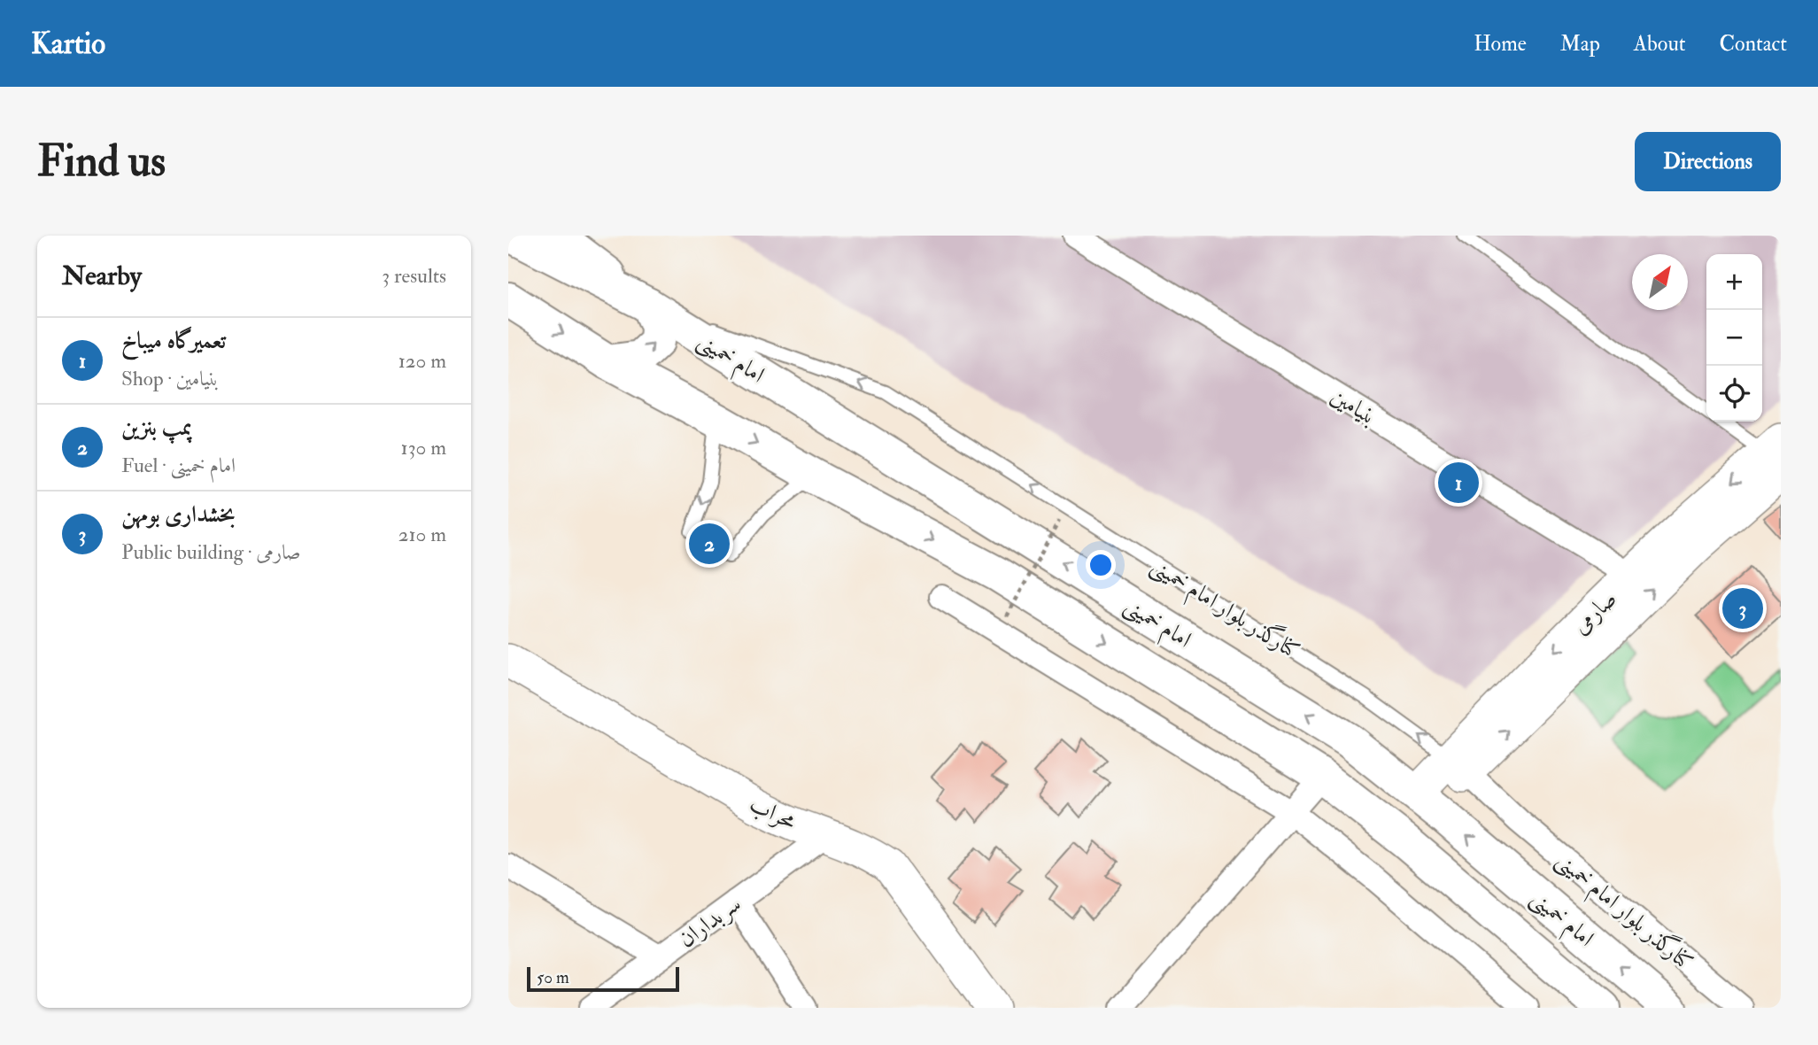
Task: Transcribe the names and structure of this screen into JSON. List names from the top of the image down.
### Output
{
  "streets": {
    "main road": ["امام خمینی", "صارمی", "محراب"],
    "street": ["بنیامین", "کنارگذر بلوار امام خمینی", "سربداران"]
  },
  "crossings": [
    ["امام خمینی", "کنارگذر بلوار امام خمینی"],
    ["امام خمینی", "صارمی"],
    ["بنیامین", "صارمی"],
    ["کنارگذر بلوار امام خمینی", "صارمی"],
    ["محراب", "سربداران"]
  ],
  "one_way": ["کنارگذر بلوار امام خمینی"],
  "scale_bar": "50 m",
  "north": "top right",
  "page": {
    "header": "Kartio",
    "nav": [
      "Home",
      "Map",
      "About",
      "Contact"
    ],
    "buttons": "Directions",
    "title": "Find us",
    "heading": ["Nearby", "3 results"],
    "map_buttons": ["+", "−"],
    "list": [
      {
        "mark": "1",
        "name": "تعمیرگاه میباخ",
        "note": "Shop · بنیامین",
        "value": "120 m"
      },
      {
        "mark": "2",
        "name": "پمپ بنزین",
        "note": "Fuel · امام خمینی",
        "value": "130 m"
      },
      {
        "mark": "3",
        "name": "بخشداری بومهن",
        "note": "Public building · صارمی",
        "value": "210 m"
      }
    ],
    "pins": ["1", "2", "3"],
    "scale": "50 m"
  }
}
